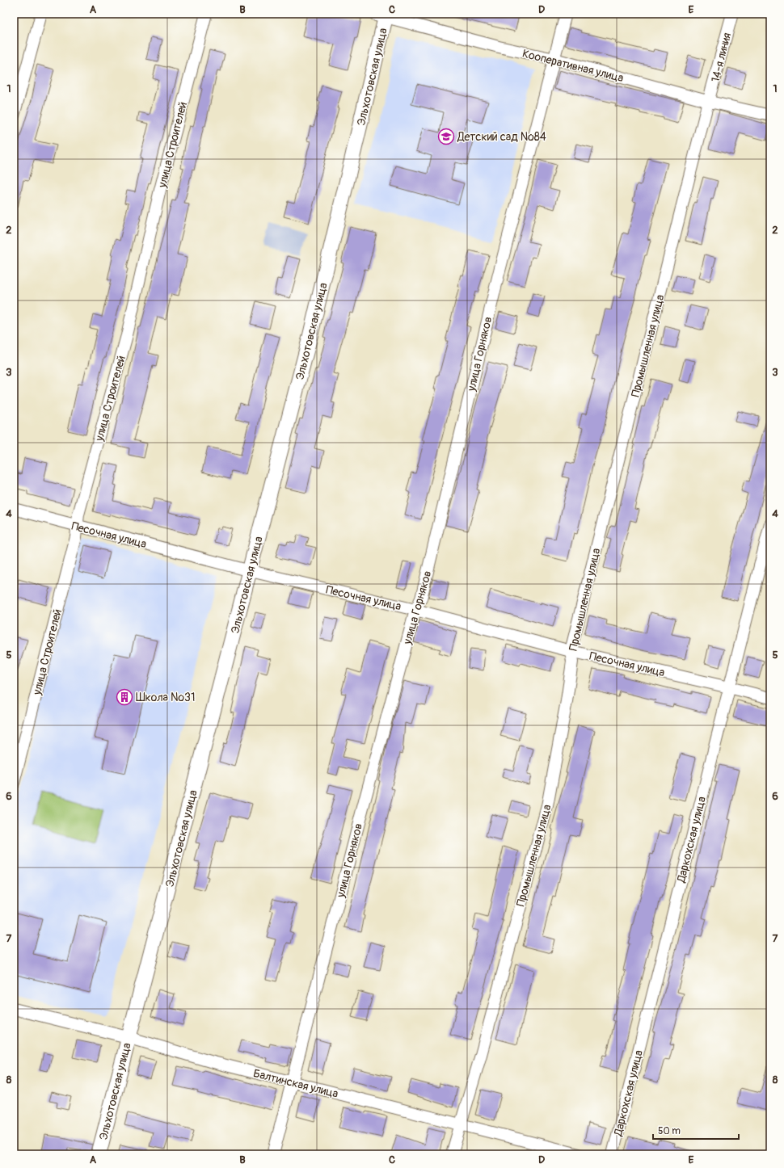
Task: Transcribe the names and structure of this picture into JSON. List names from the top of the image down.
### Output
{
  "streets": {
    "street": [
      "14-я линия",
      "Кооперативная улица",
      "Эльхотовская улица",
      "улица Строителей",
      "Промышленная улица",
      "улица Горняков",
      "Песочная улица",
      "Даркохская улица",
      "Балтинская улица"
    ]
  },
  "crossings": [
    ["14-я линия", "Кооперативная улица"],
    ["14-я линия", "Промышленная улица"],
    ["Кооперативная улица", "Эльхотовская улица"],
    ["Кооперативная улица", "Промышленная улица"],
    ["Кооперативная улица", "улица Горняков"],
    ["Эльхотовская улица", "Песочная улица"],
    ["Эльхотовская улица", "Балтинская улица"],
    ["улица Строителей", "Песочная улица"],
    ["Промышленная улица", "Песочная улица"],
    ["Промышленная улица", "Балтинская улица"],
    ["улица Горняков", "Песочная улица"],
    ["улица Горняков", "Балтинская улица"],
    ["Песочная улица", "Даркохская улица"]
  ],
  "places": {
    "school or university": ["Детский сад №84"],
    "building": ["Школа №31"]
  },
  "scale_bar": "50 m",
  "grid": {
    "columns": [
      "A",
      "B",
      "C",
      "D",
      "E"
    ],
    "rows": [
      "1",
      "2",
      "3",
      "4",
      "5",
      "6",
      "7",
      "8"
    ]
  }
}
